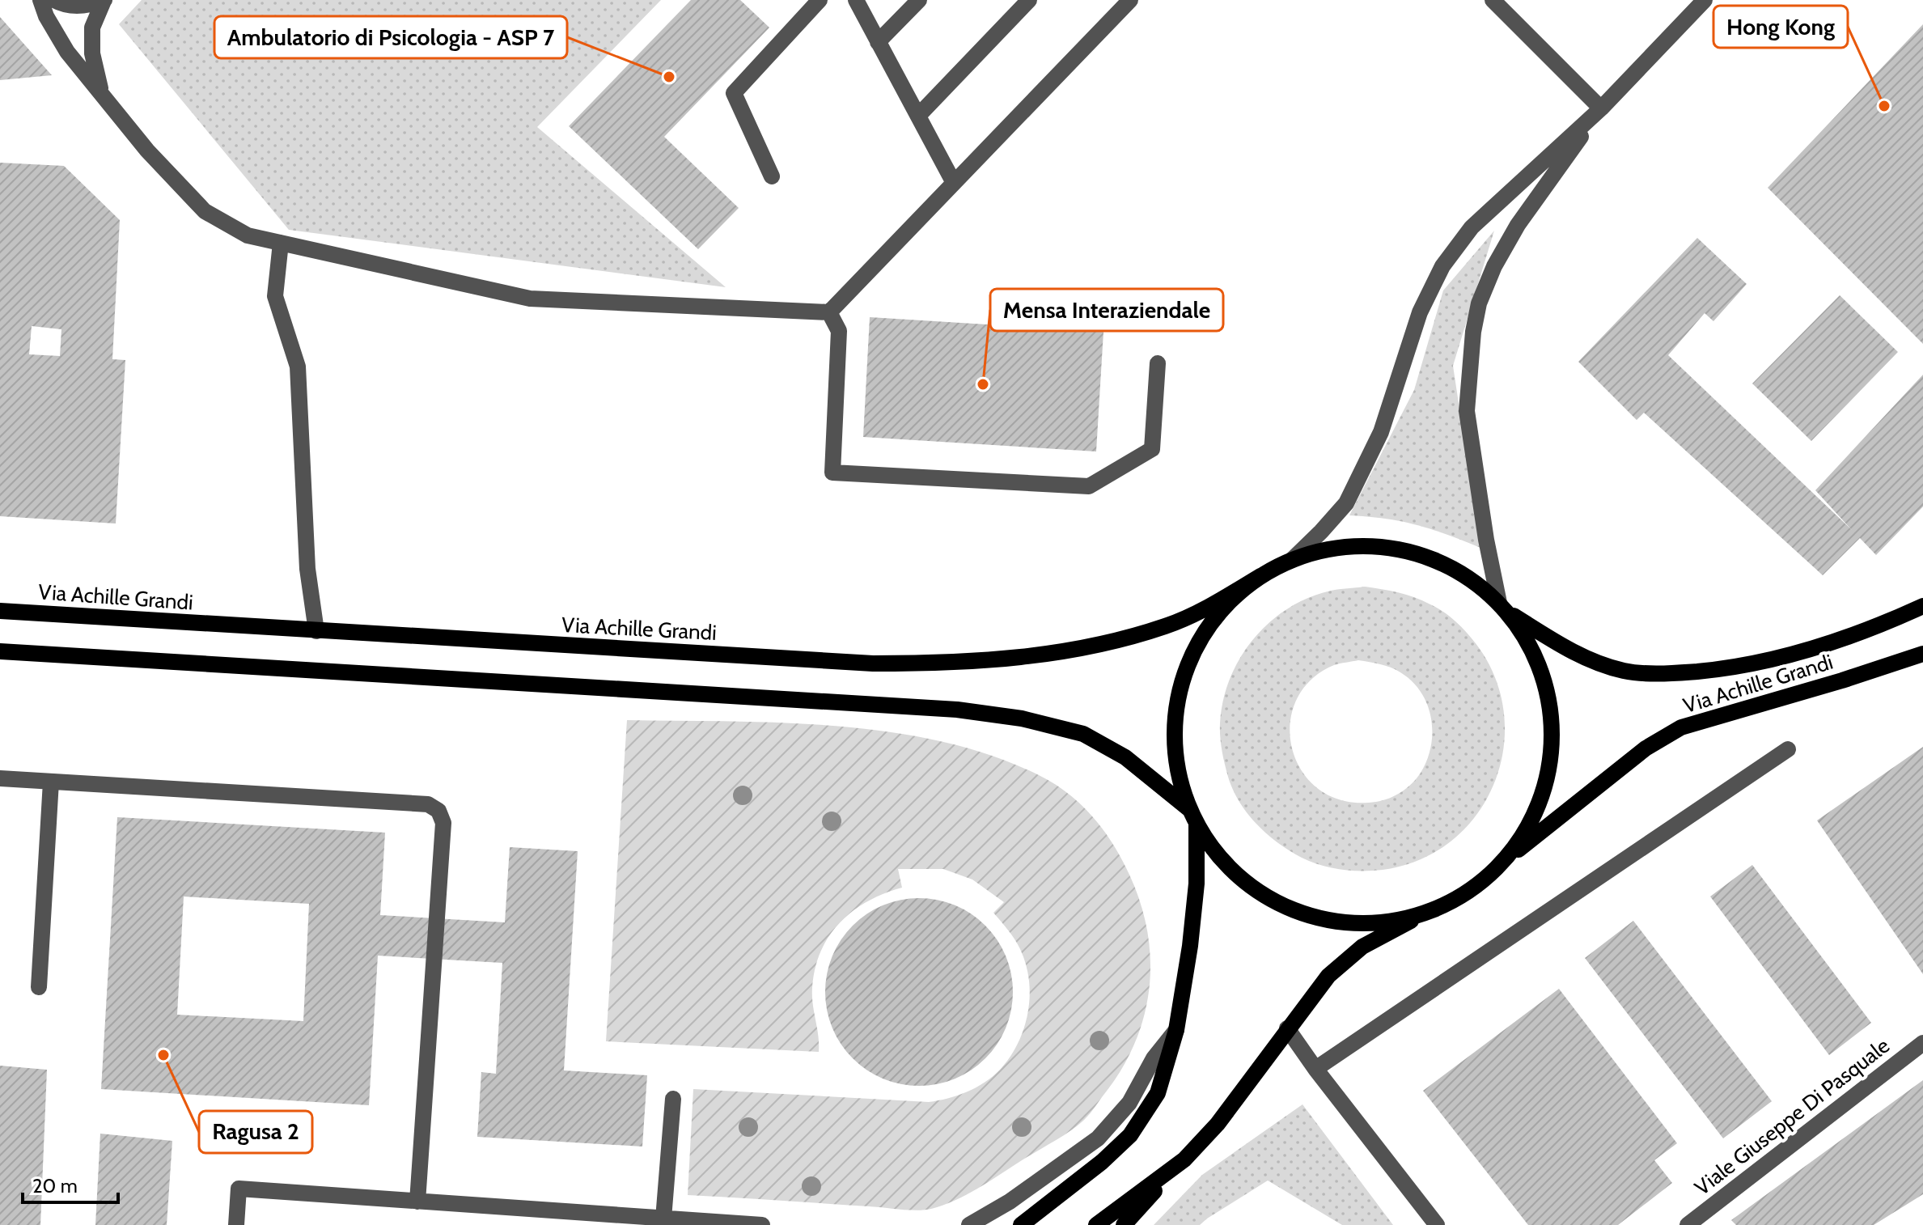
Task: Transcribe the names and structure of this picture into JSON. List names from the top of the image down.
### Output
{
  "streets": {
    "main road": ["Via Achille Grandi"],
    "street": ["Viale Giuseppe Di Pasquale"]
  },
  "places": [
    "Ambulatorio di Psicologia - ASP 7",
    "Hong Kong",
    "Mensa Interaziendale",
    "Ragusa 2"
  ],
  "scale_bar": "20 m"
}
